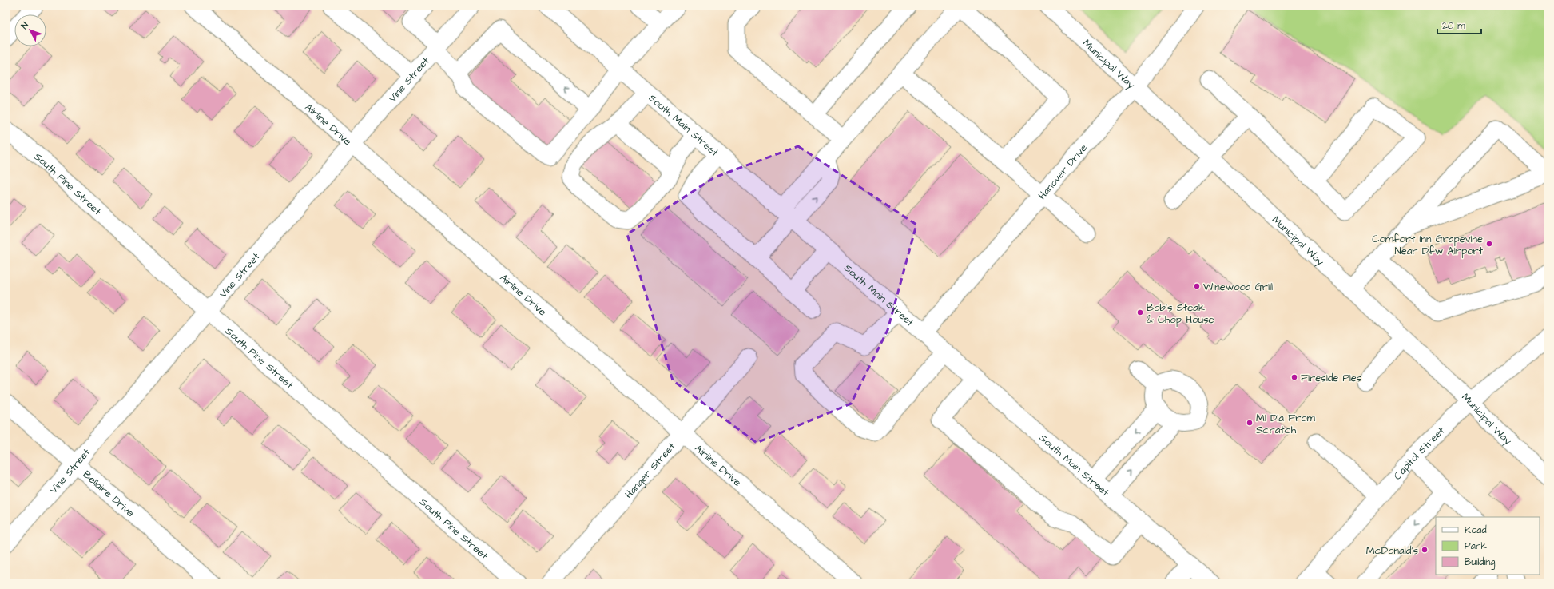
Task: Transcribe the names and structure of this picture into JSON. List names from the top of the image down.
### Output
{
  "streets": {
    "main road": ["South Main Street"],
    "street": [
      "Municipal Way",
      "Vine Street",
      "Airline Drive",
      "Hanover Drive",
      "South Pine Street",
      "Capitol Street",
      "Hanger Street",
      "Bellaire Drive"
    ]
  },
  "crossings": [
    ["Municipal Way", "Hanover Drive"],
    ["Municipal Way", "Capitol Street"],
    ["Vine Street", "Airline Drive"],
    ["Vine Street", "South Pine Street"],
    ["Vine Street", "Bellaire Drive"],
    ["Airline Drive", "Hanger Street"],
    ["South Main Street", "Hanover Drive"]
  ],
  "places": [
    "Comfort Inn Grapevine Near Dfw Airport",
    "Winewood Grill",
    "Bob's Steak & Chop House",
    "Fireside Pies",
    "Mi Dia From Scratch",
    "McDonald's"
  ],
  "legend": ["Road", "Park", "Building"],
  "scale_bar": "20 m",
  "north": "top left"
}
